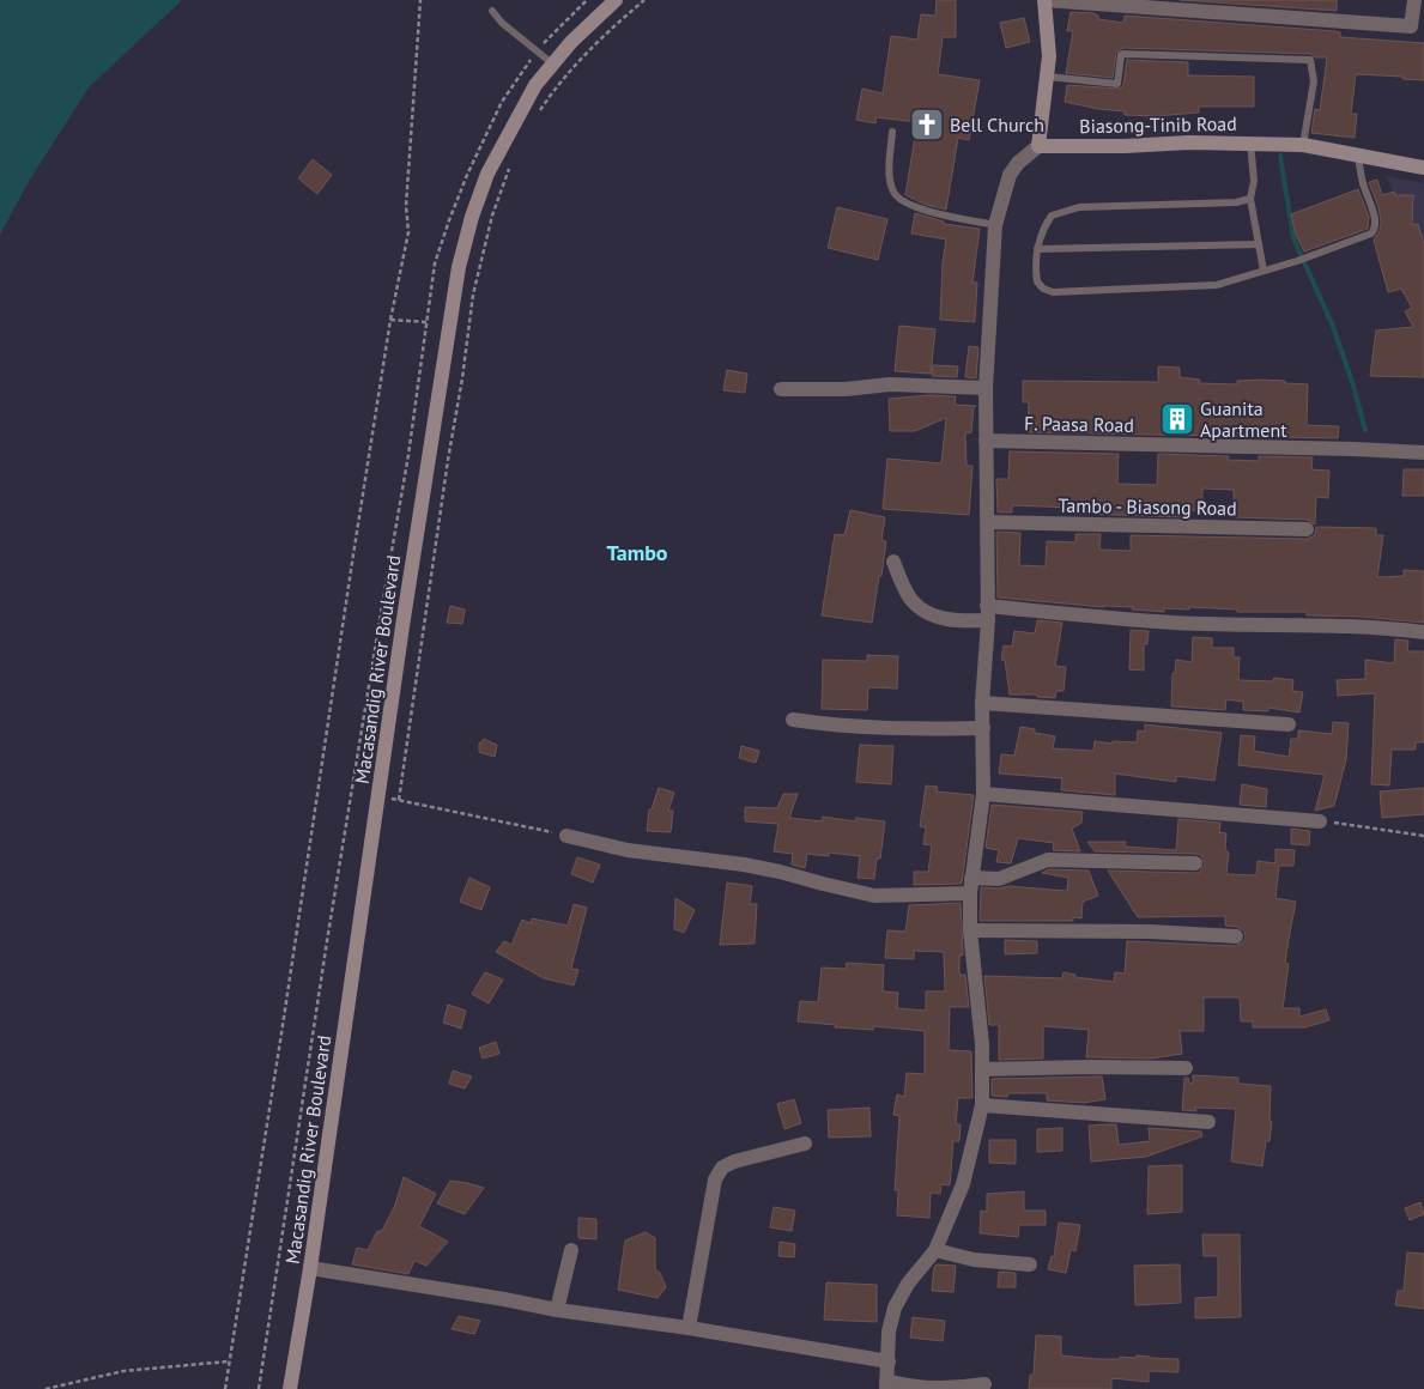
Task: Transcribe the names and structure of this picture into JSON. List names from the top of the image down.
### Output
{
  "streets": {
    "street": [
      "Biasong-Tinib Road",
      "F. Paasa Road",
      "Tambo - Biasong Road",
      "Macasandig River Boulevard"
    ]
  },
  "districts": ["Tambo"],
  "places": {
    "church": ["Bell Church"],
    "building": ["Guanita Apartment"]
  }
}
